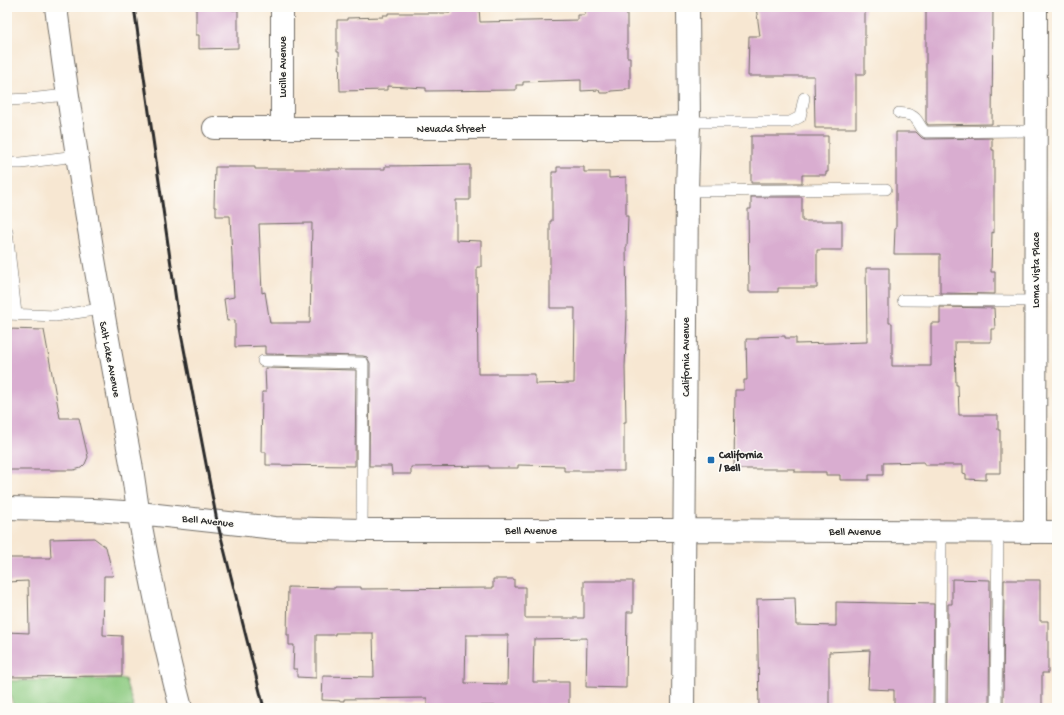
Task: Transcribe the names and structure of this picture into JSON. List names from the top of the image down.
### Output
{
  "streets": {
    "street": [
      "Lucille Avenue",
      "Nevada Street",
      "Loma Vista Place",
      "California Avenue",
      "Salt Lake Avenue",
      "Bell Avenue"
    ]
  },
  "crossings": [
    ["Lucille Avenue", "Nevada Street"],
    ["Nevada Street", "California Avenue"],
    ["Loma Vista Place", "Bell Avenue"],
    ["California Avenue", "Bell Avenue"],
    ["Salt Lake Avenue", "Bell Avenue"]
  ],
  "places": {
    "transit": ["California / Bell"]
  }
}
